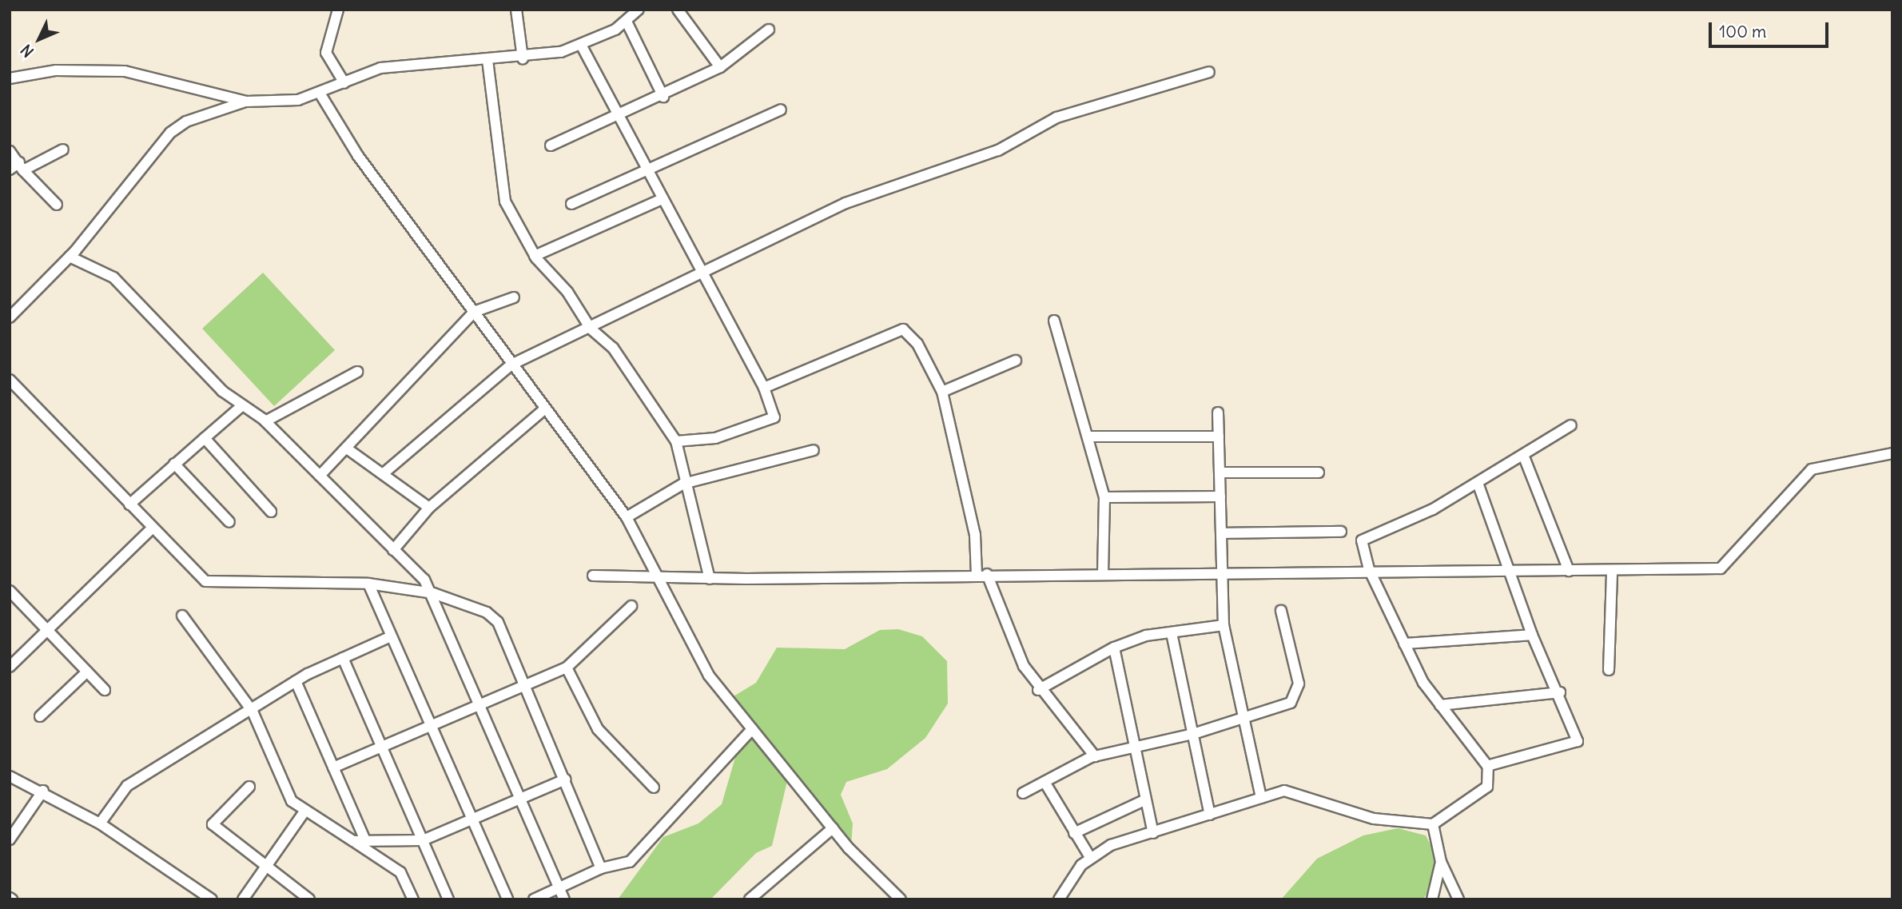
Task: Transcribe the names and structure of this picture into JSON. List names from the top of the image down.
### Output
{
  "scale_bar": "100 m",
  "north": "bottom left"
}
